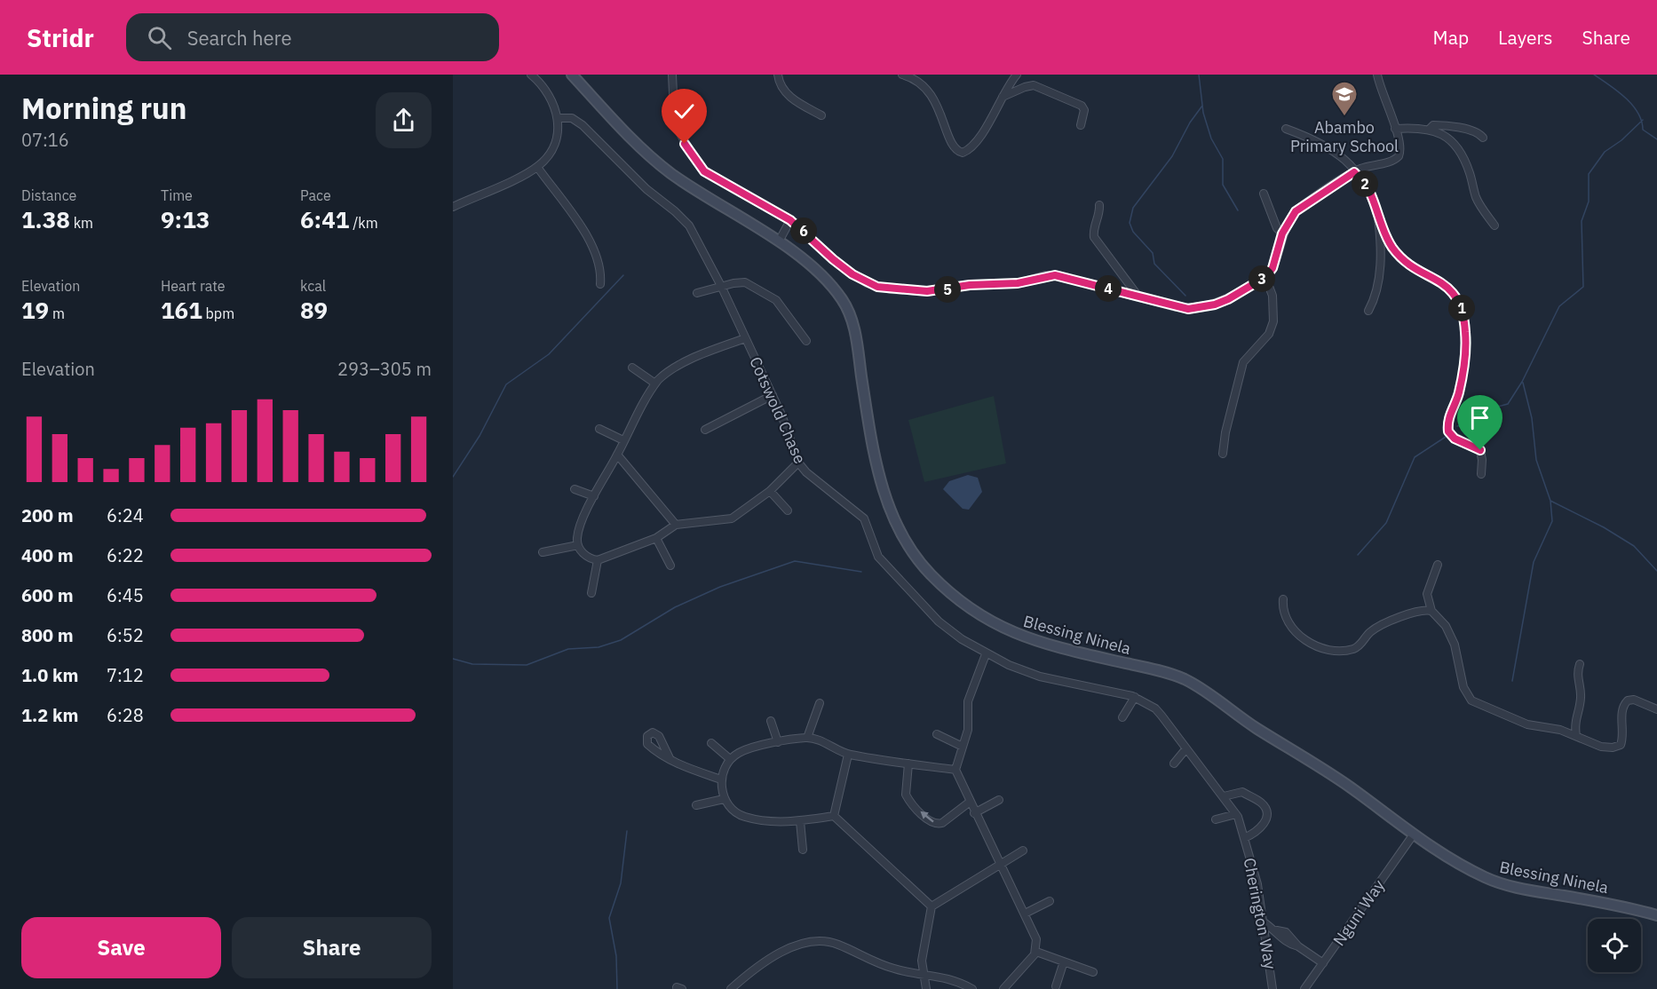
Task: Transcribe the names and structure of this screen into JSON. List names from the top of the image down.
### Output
{
  "streets": {
    "street": [
      "Cotswold Chase",
      "Blessing Ninela",
      "Nguni Way",
      "Cherington Way"
    ]
  },
  "crossings": [
    ["Cotswold Chase", "Cherington Way"],
    ["Blessing Ninela", "Nguni Way"]
  ],
  "places": {
    "school or university": ["Abambo Primary School"]
  },
  "page": {
    "header": "Stridr",
    "search": "Search here",
    "nav": ["Map", "Layers", "Share"],
    "heading": ["Morning run", "07:16"],
    "stats": [
      ["Distance", "1.38 km"],
      ["Time", "9:13"],
      ["Pace", "6:41 /km"],
      ["Elevation", "19 m"],
      ["Heart rate", "161 bpm"],
      ["kcal", "89"]
    ],
    "pins": [
      "2",
      "6",
      "3",
      "4",
      "5",
      "1"
    ],
    "chart": ["Elevation", "293–305 m"],
    "list": [
      {
        "name": "200 m",
        "note": "6:24"
      },
      {
        "name": "400 m",
        "note": "6:22"
      },
      {
        "name": "600 m",
        "note": "6:45"
      },
      {
        "name": "800 m",
        "note": "6:52"
      },
      {
        "name": "1.0 km",
        "note": "7:12"
      },
      {
        "name": "1.2 km",
        "note": "6:28"
      }
    ],
    "buttons": ["Save", "Share"]
  }
}
